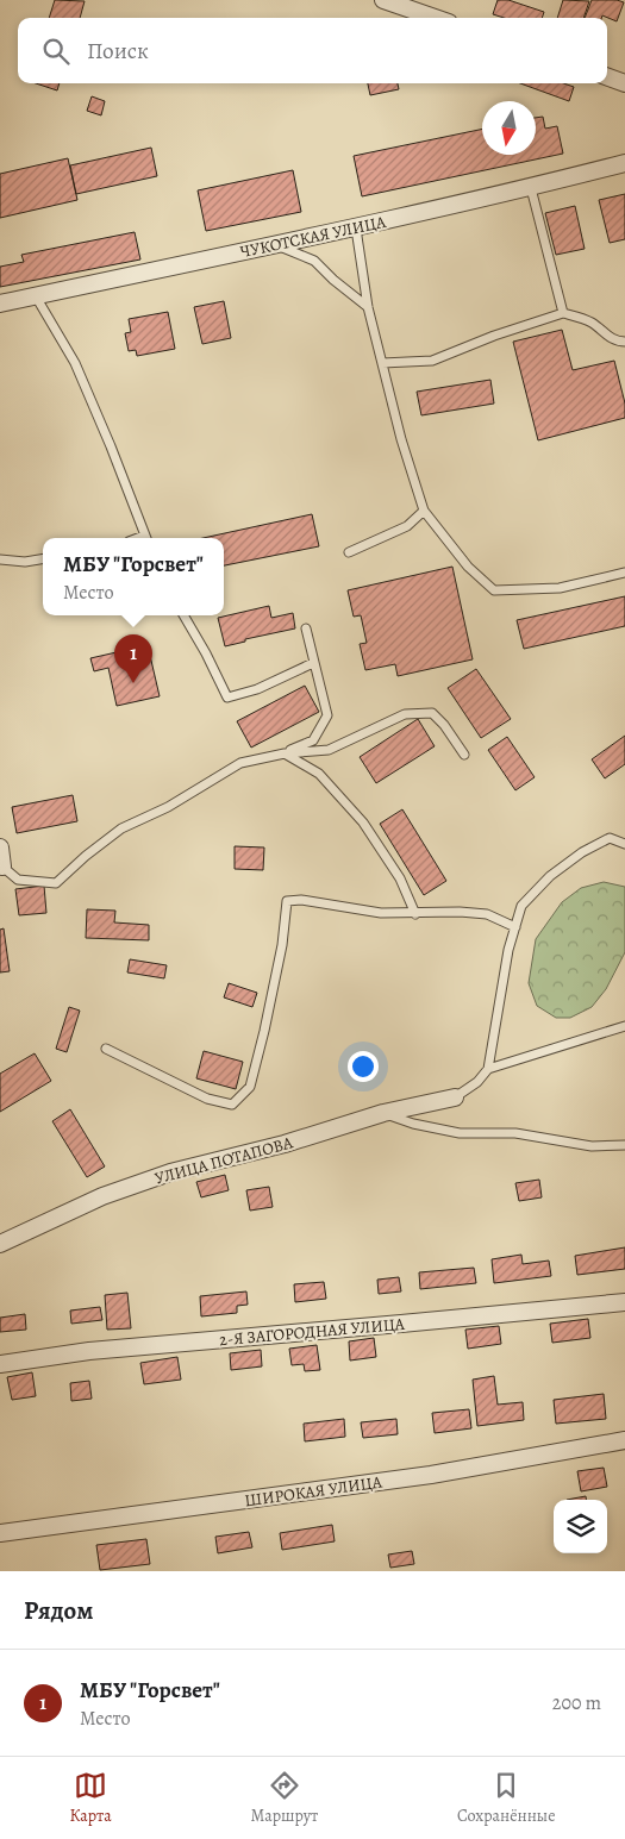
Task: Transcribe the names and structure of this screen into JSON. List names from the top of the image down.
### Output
{
  "streets": {
    "street": [
      "ЧУКОТСКАЯ УЛИЦА",
      "УЛИЦА ПОТАПОВА",
      "2-Я ЗАГОРОДНАЯ УЛИЦА",
      "ШИРОКАЯ УЛИЦА"
    ]
  },
  "north": "bottom",
  "page": {
    "search": "Поиск",
    "popup": ["МБУ \"Горсвет\"", "Место"],
    "pins": "1",
    "heading": "Рядом",
    "list": [
      {
        "mark": "1",
        "name": "МБУ \"Горсвет\"",
        "note": "Место",
        "value": "200 m"
      }
    ],
    "nav": ["Карта", "Маршрут", "Сохранённые"]
  }
}
